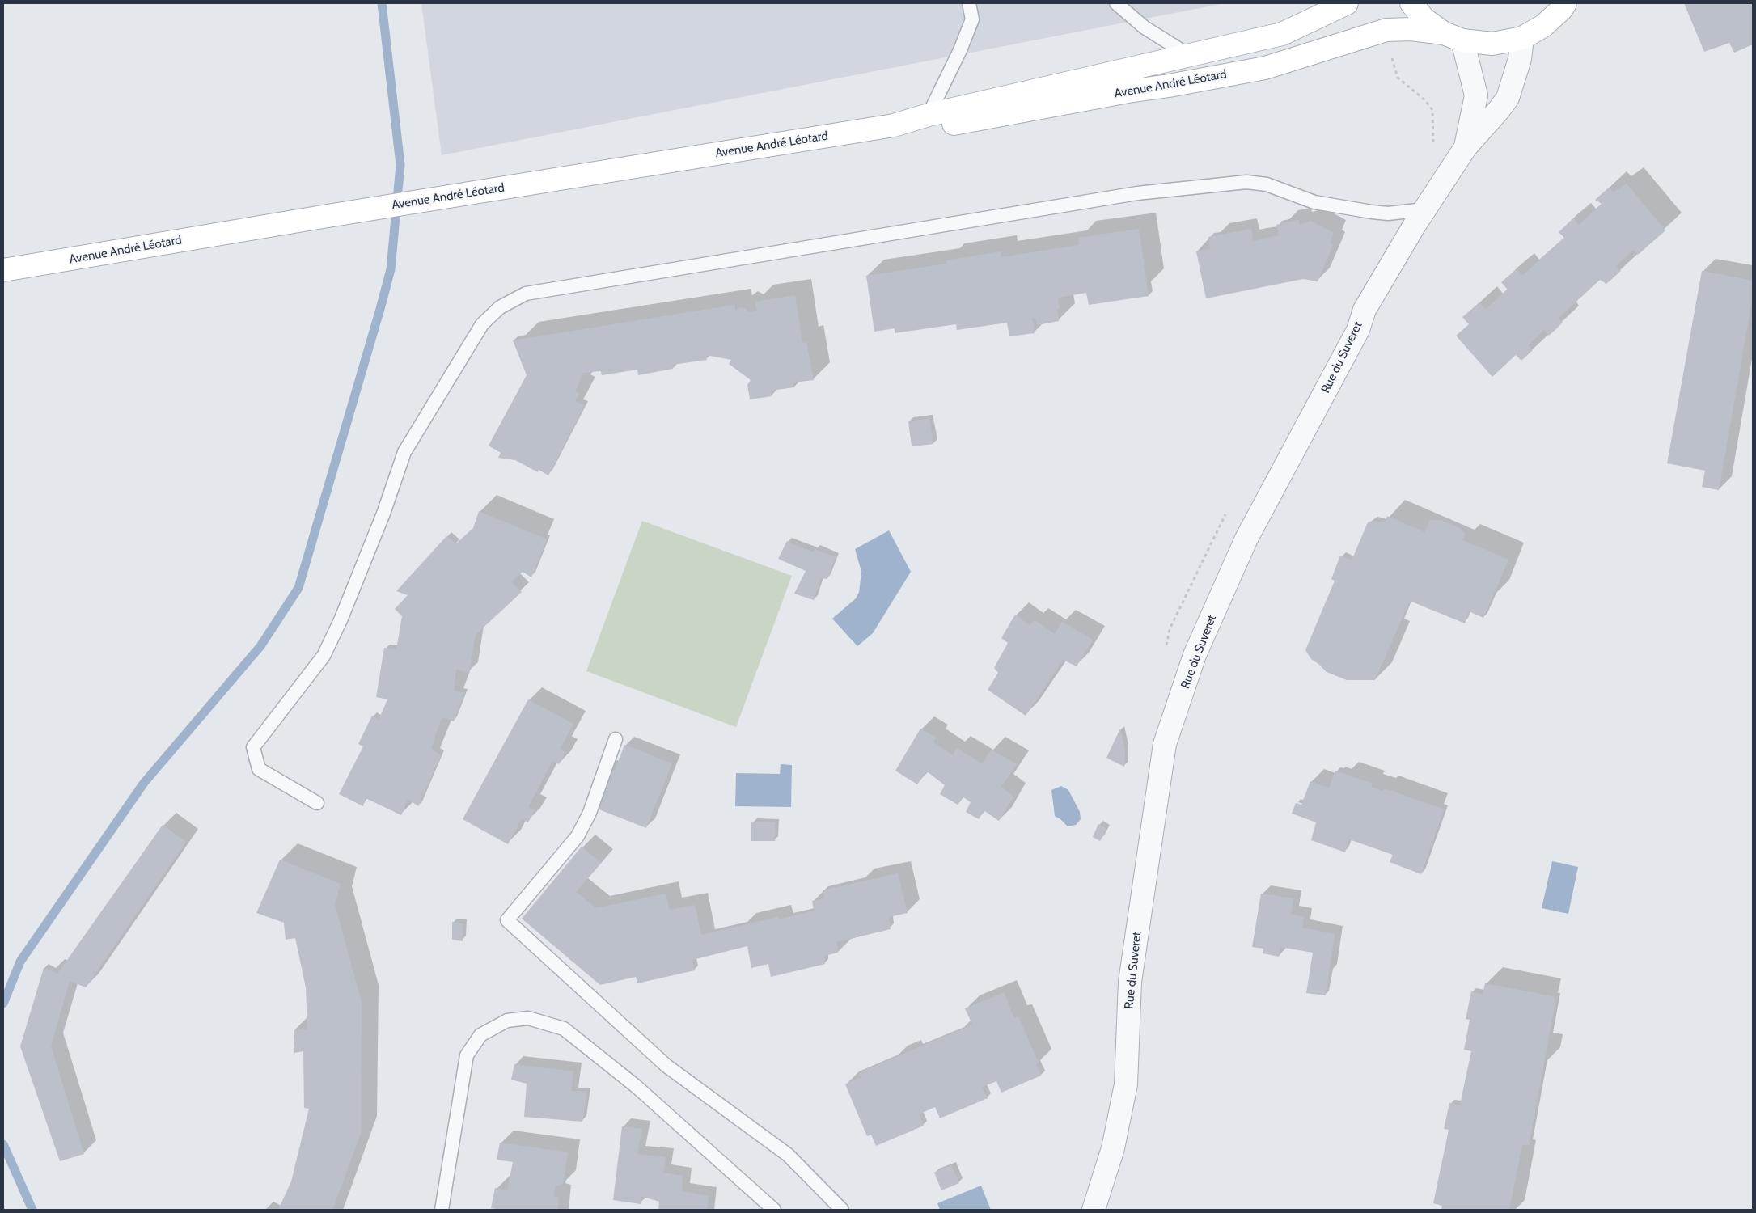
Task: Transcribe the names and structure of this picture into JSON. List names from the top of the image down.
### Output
{
  "streets": {
    "main road": ["Avenue André Léotard"],
    "street": ["Rue du Suveret"]
  },
  "crossings": [
    ["Avenue André Léotard", "Rue du Suveret"]
  ]
}
